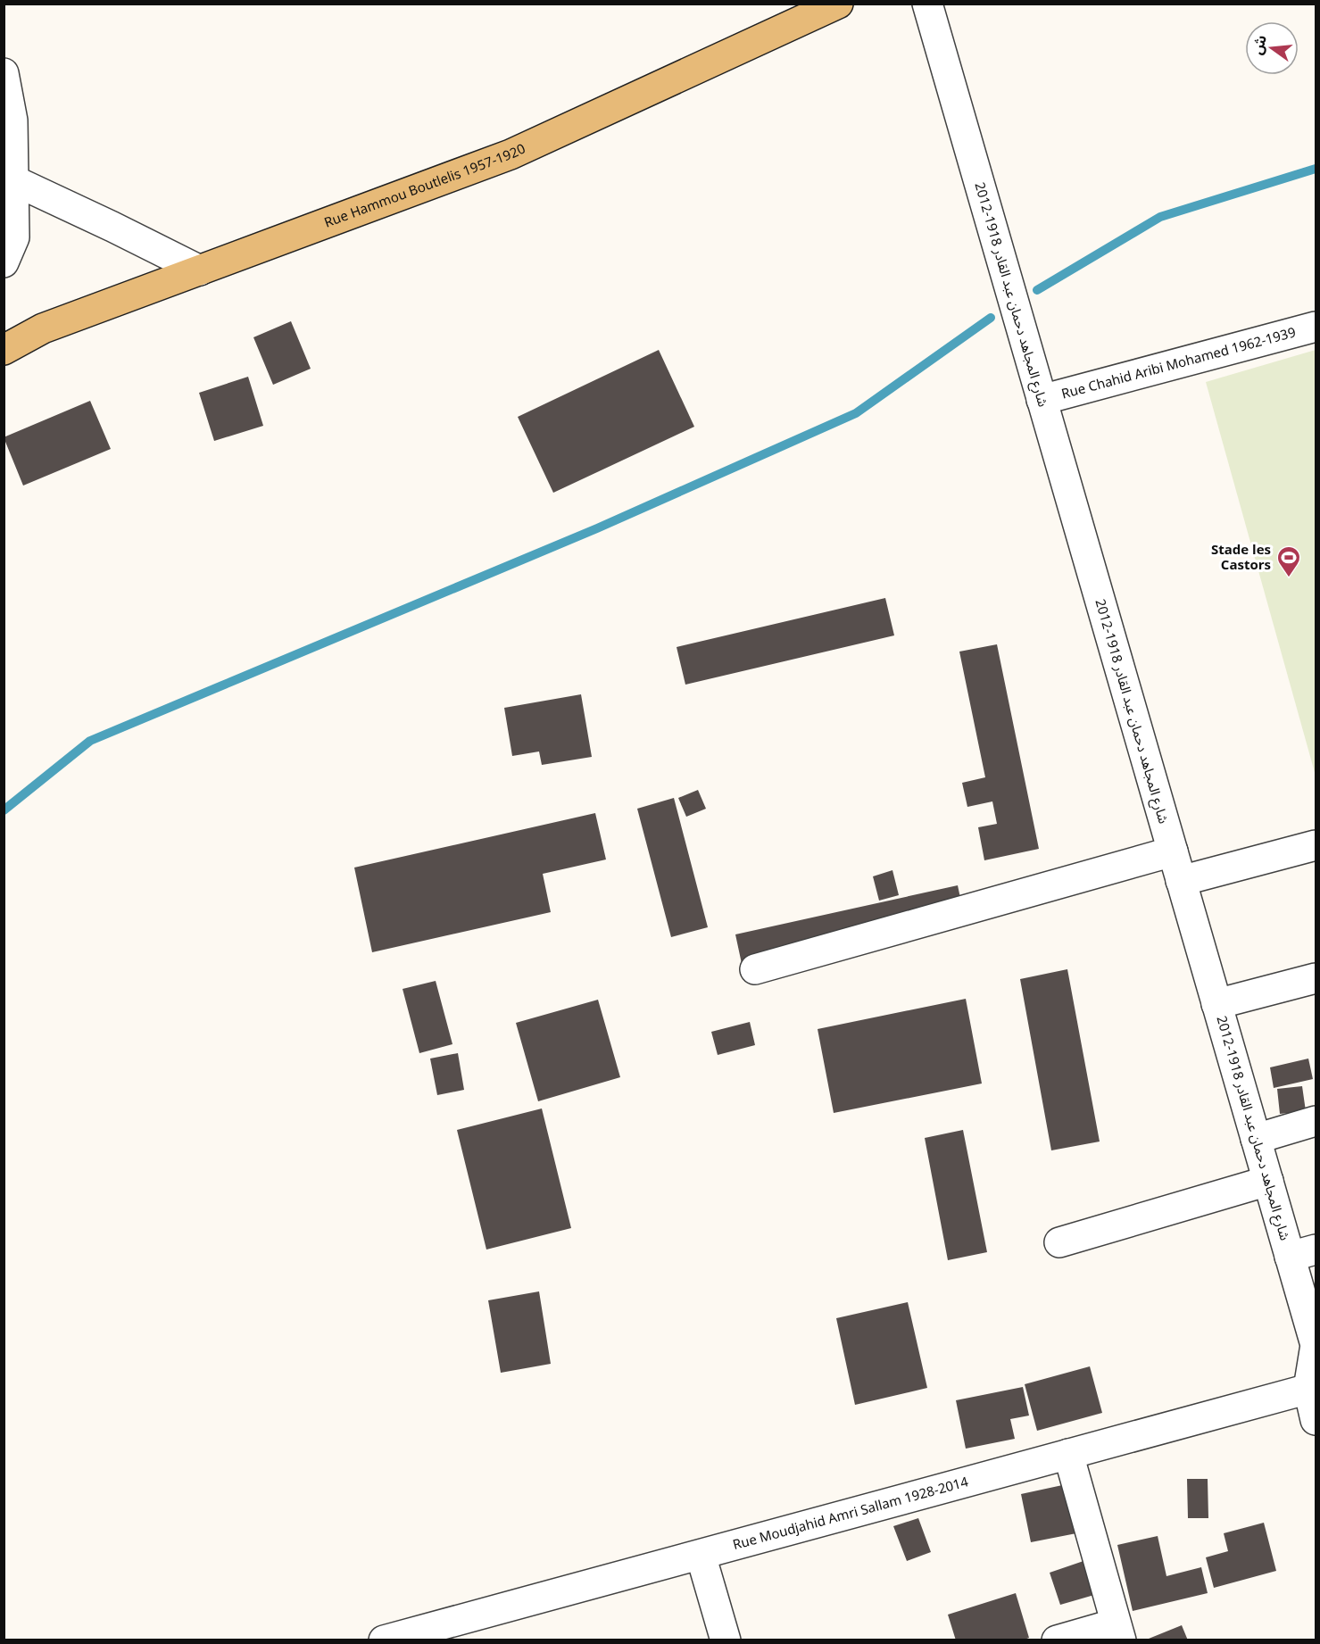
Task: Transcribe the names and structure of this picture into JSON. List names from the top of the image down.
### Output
{
  "streets": {
    "main road": ["Rue Hammou Boutlelis 1957-1920"],
    "street": ["شارع المجاهد دحمان عبد القادر 1918-2012", "Rue Chahid Aribi Mohamed 1962-1939", "Rue Moudjahid Amri Sallam 1928-2014"]
  },
  "crossings": [
    ["شارع المجاهد دحمان عبد القادر 1918-2012", "Rue Chahid Aribi Mohamed 1962-1939"],
    ["شارع المجاهد دحمان عبد القادر 1918-2012", "Rue Moudjahid Amri Sallam 1928-2014"]
  ],
  "places": {
    "sports": ["Stade les Castors"]
  },
  "north": "left"
}
